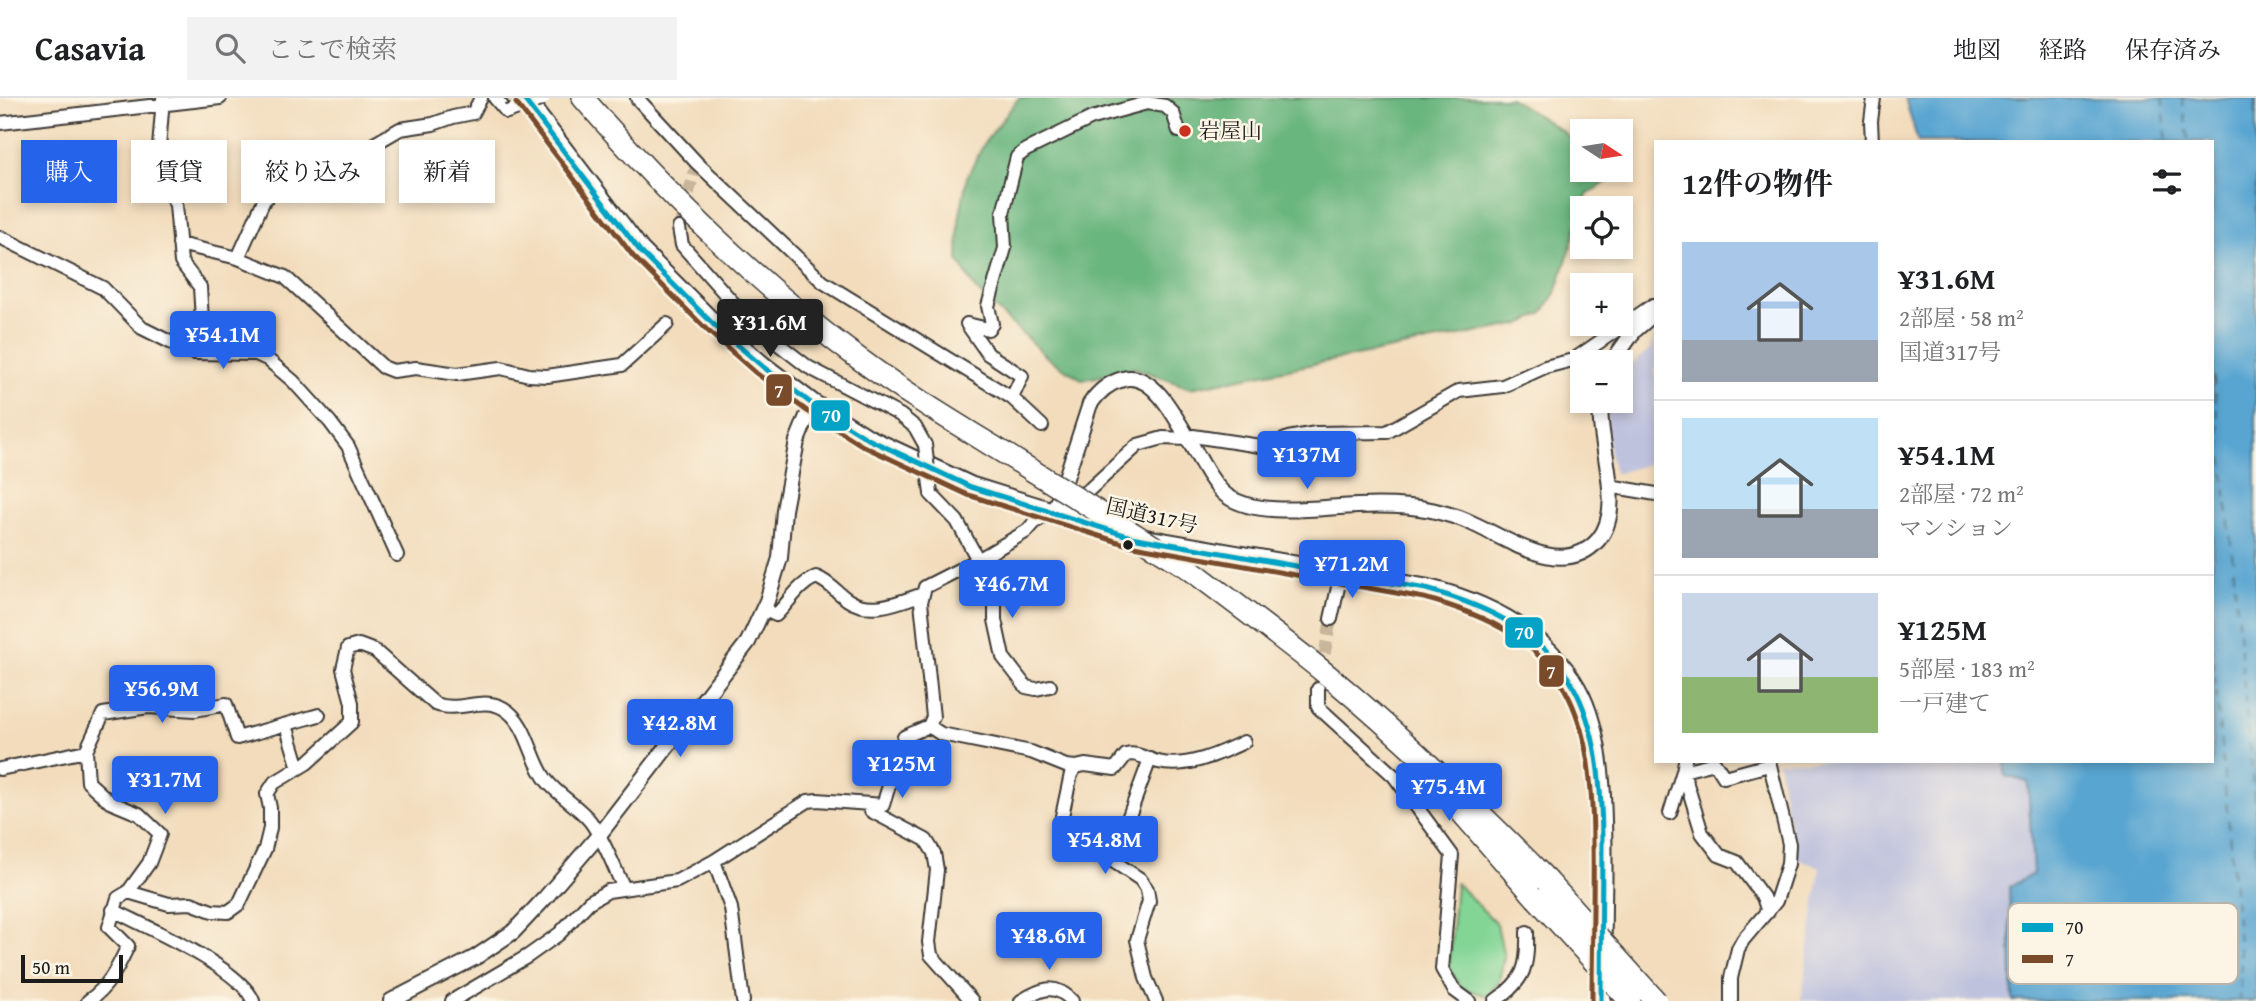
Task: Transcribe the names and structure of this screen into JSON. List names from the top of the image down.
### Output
{
  "streets": {
    "highway": ["国道317号"]
  },
  "places": ["岩屋山"],
  "lines": ["transit line 70", "transit line 7"],
  "legend": ["70", "7"],
  "scale_bar": "50 m",
  "north": "right",
  "page": {
    "header": "Casavia",
    "search": "ここで検索",
    "nav": ["地図", "経路", "保存済み"],
    "map_buttons": ["+", "−"],
    "chip": [
      "購入",
      "賃貸",
      "絞り込み",
      "新着"
    ],
    "heading": "12件の物件",
    "list": [
      {
        "name": "¥31.6M",
        "note": "2部屋 · 58 m² · 国道317号"
      },
      {
        "name": "¥54.1M",
        "note": "2部屋 · 72 m² · マンション"
      },
      {
        "name": "¥125M",
        "note": "5部屋 · 183 m² · 一戸建て"
      }
    ],
    "price": [
      "¥31.6M",
      "¥54.1M",
      "¥137M",
      "¥71.2M",
      "¥46.7M",
      "¥56.9M",
      "¥42.8M",
      "¥125M",
      "¥31.7M",
      "¥75.4M",
      "¥54.8M",
      "¥48.6M"
    ],
    "scale": "50 m"
  }
}
